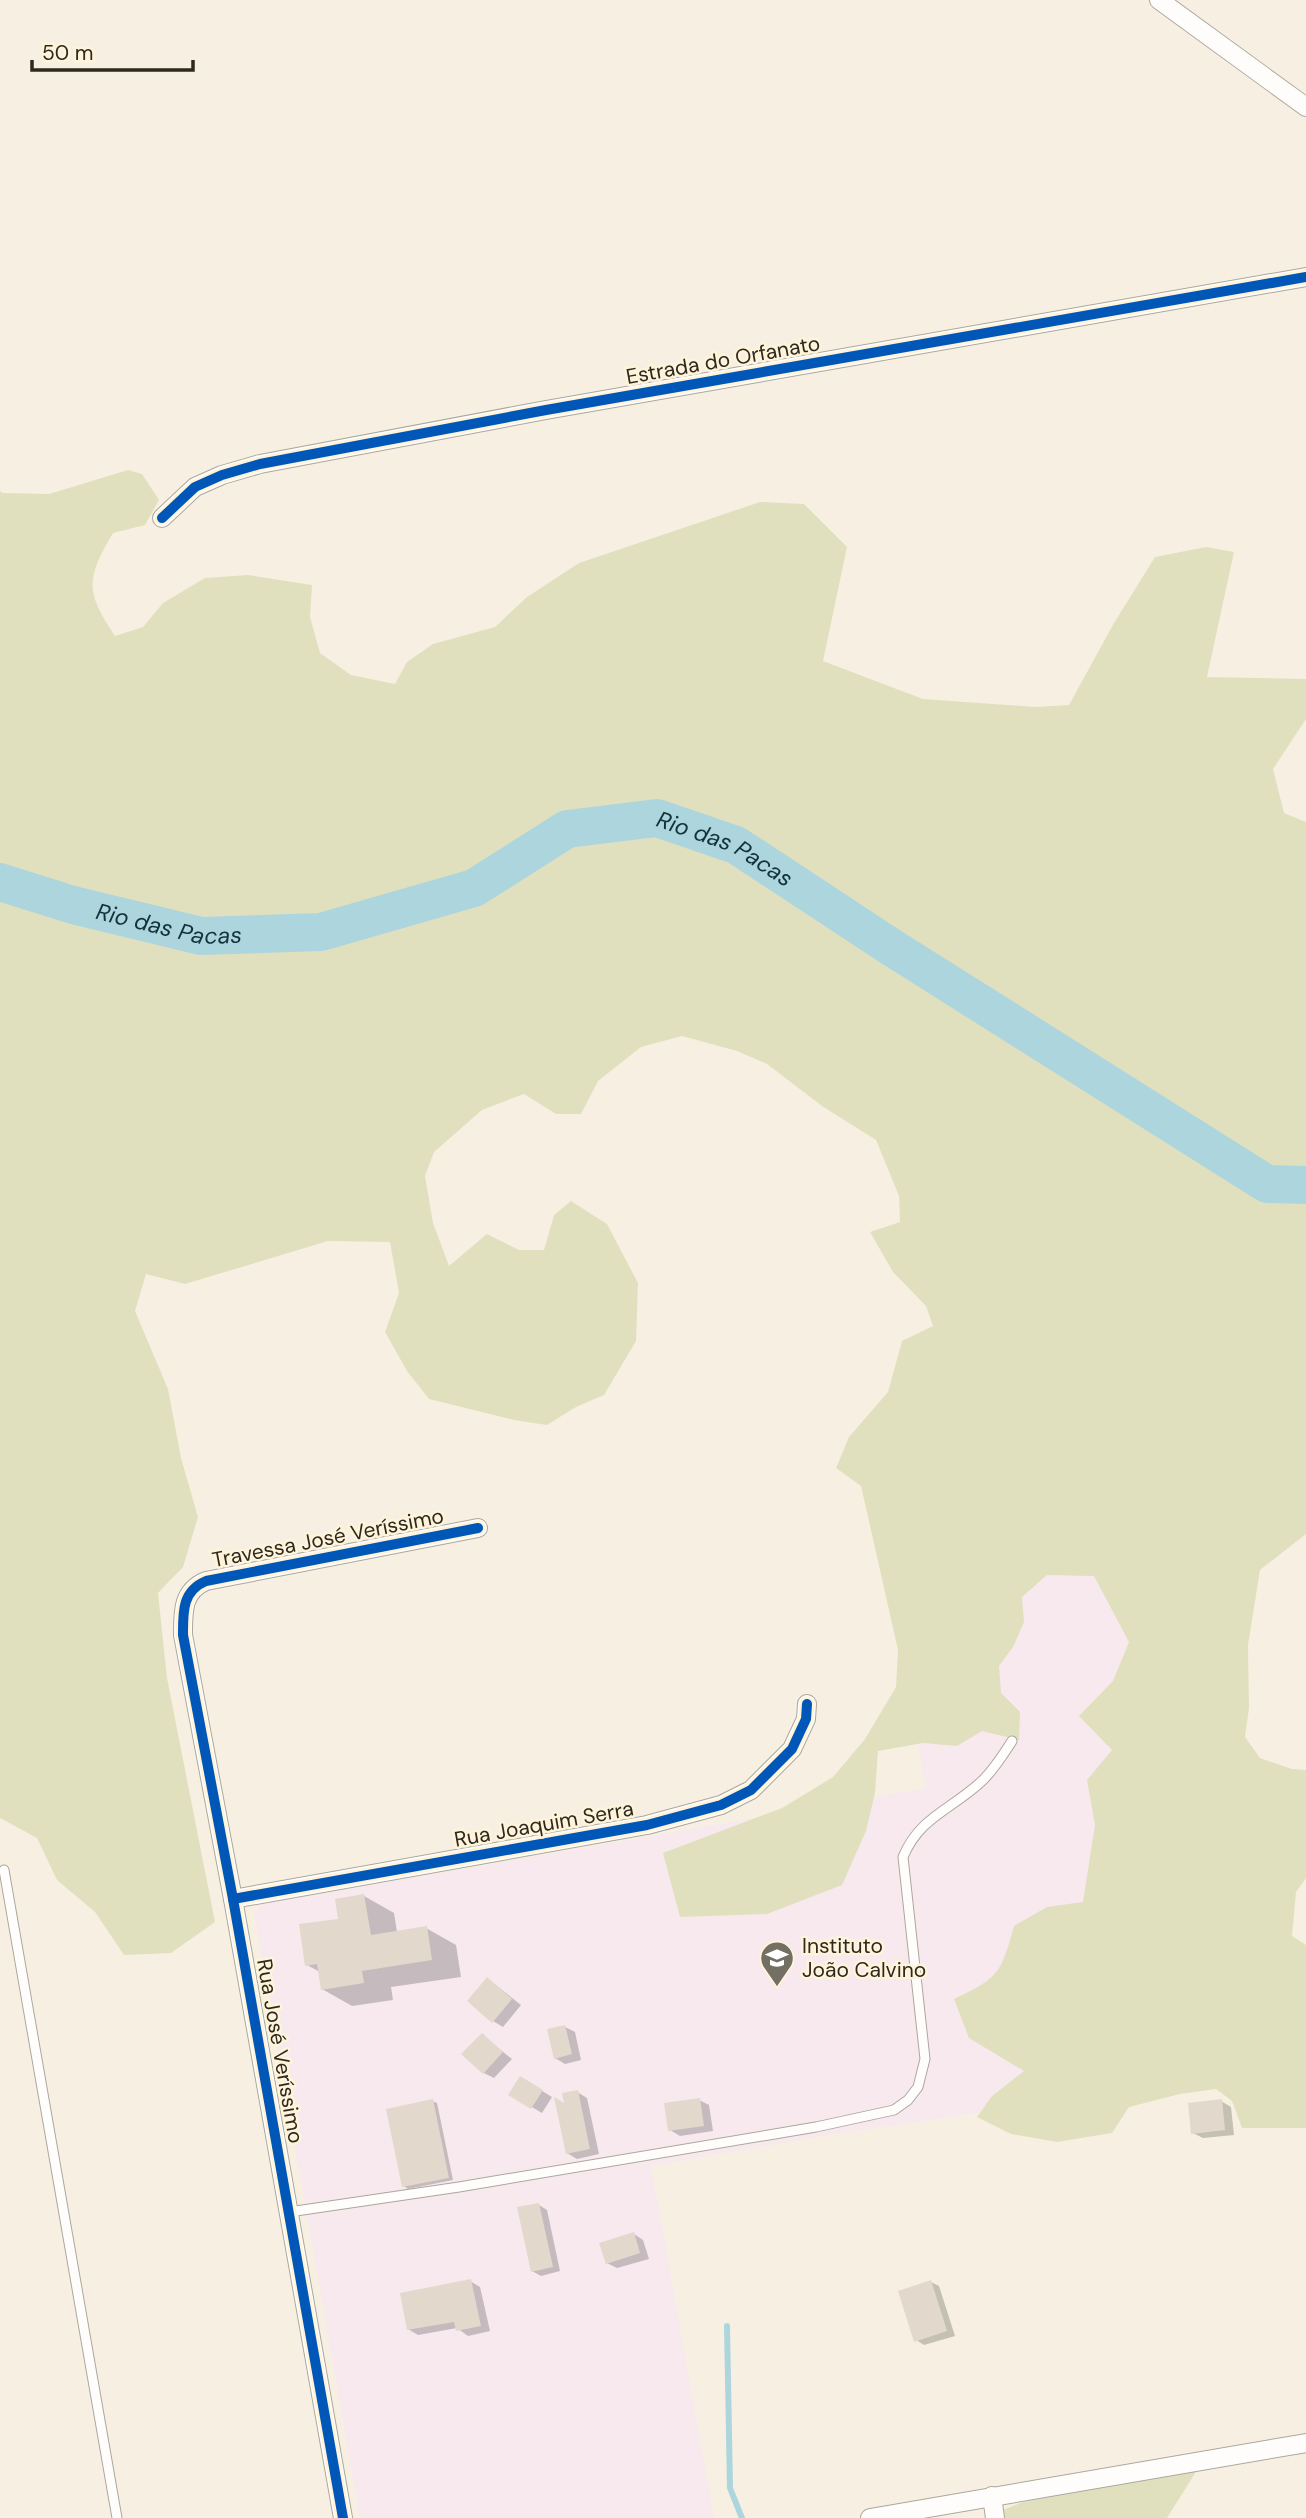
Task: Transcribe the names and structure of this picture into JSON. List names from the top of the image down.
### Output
{
  "streets": {
    "street": [
      "Estrada do Orfanato",
      "Travessa José Veríssimo",
      "Rua Joaquim Serra",
      "Rua José Veríssimo"
    ]
  },
  "crossings": [
    ["Travessa José Veríssimo", "Rua José Veríssimo"],
    ["Rua Joaquim Serra", "Rua José Veríssimo"]
  ],
  "water": ["Rio das Pacas"],
  "places": {
    "school or university": ["Instituto João Calvino"]
  },
  "scale_bar": "50 m"
}
